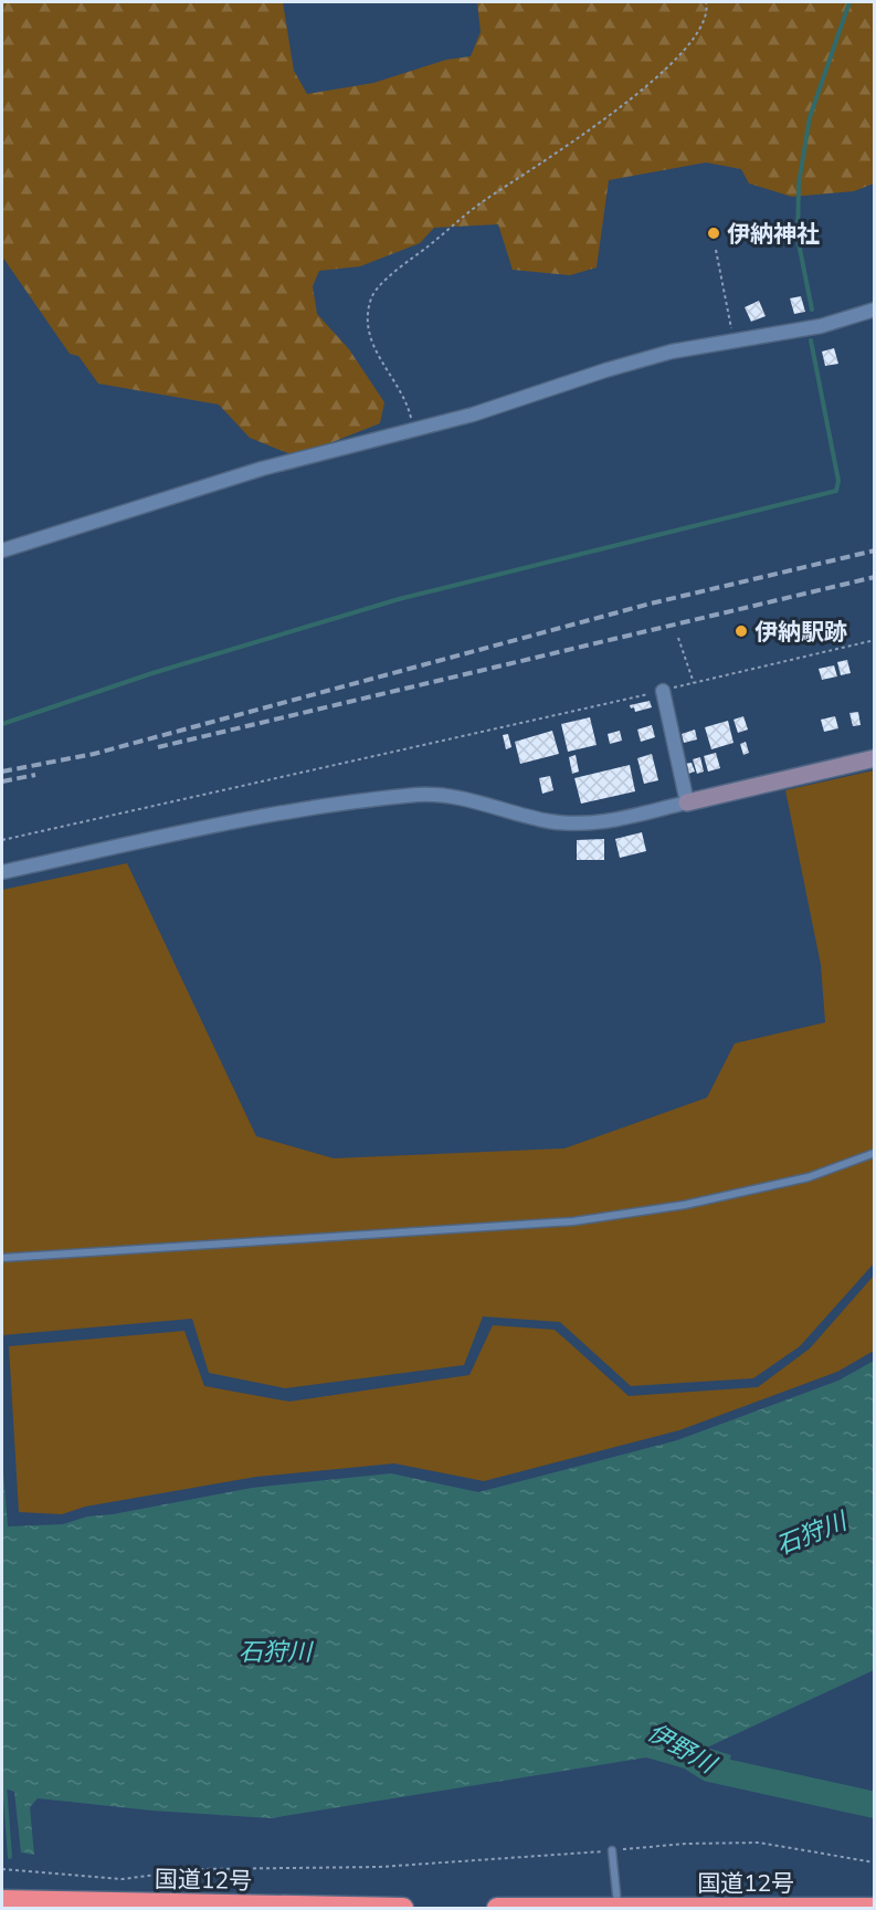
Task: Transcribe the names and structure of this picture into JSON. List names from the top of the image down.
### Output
{
  "streets": {
    "highway": ["国道12号"]
  },
  "water": ["石狩川", "伊野川"],
  "places": ["伊納神社", "伊納駅跡"]
}
